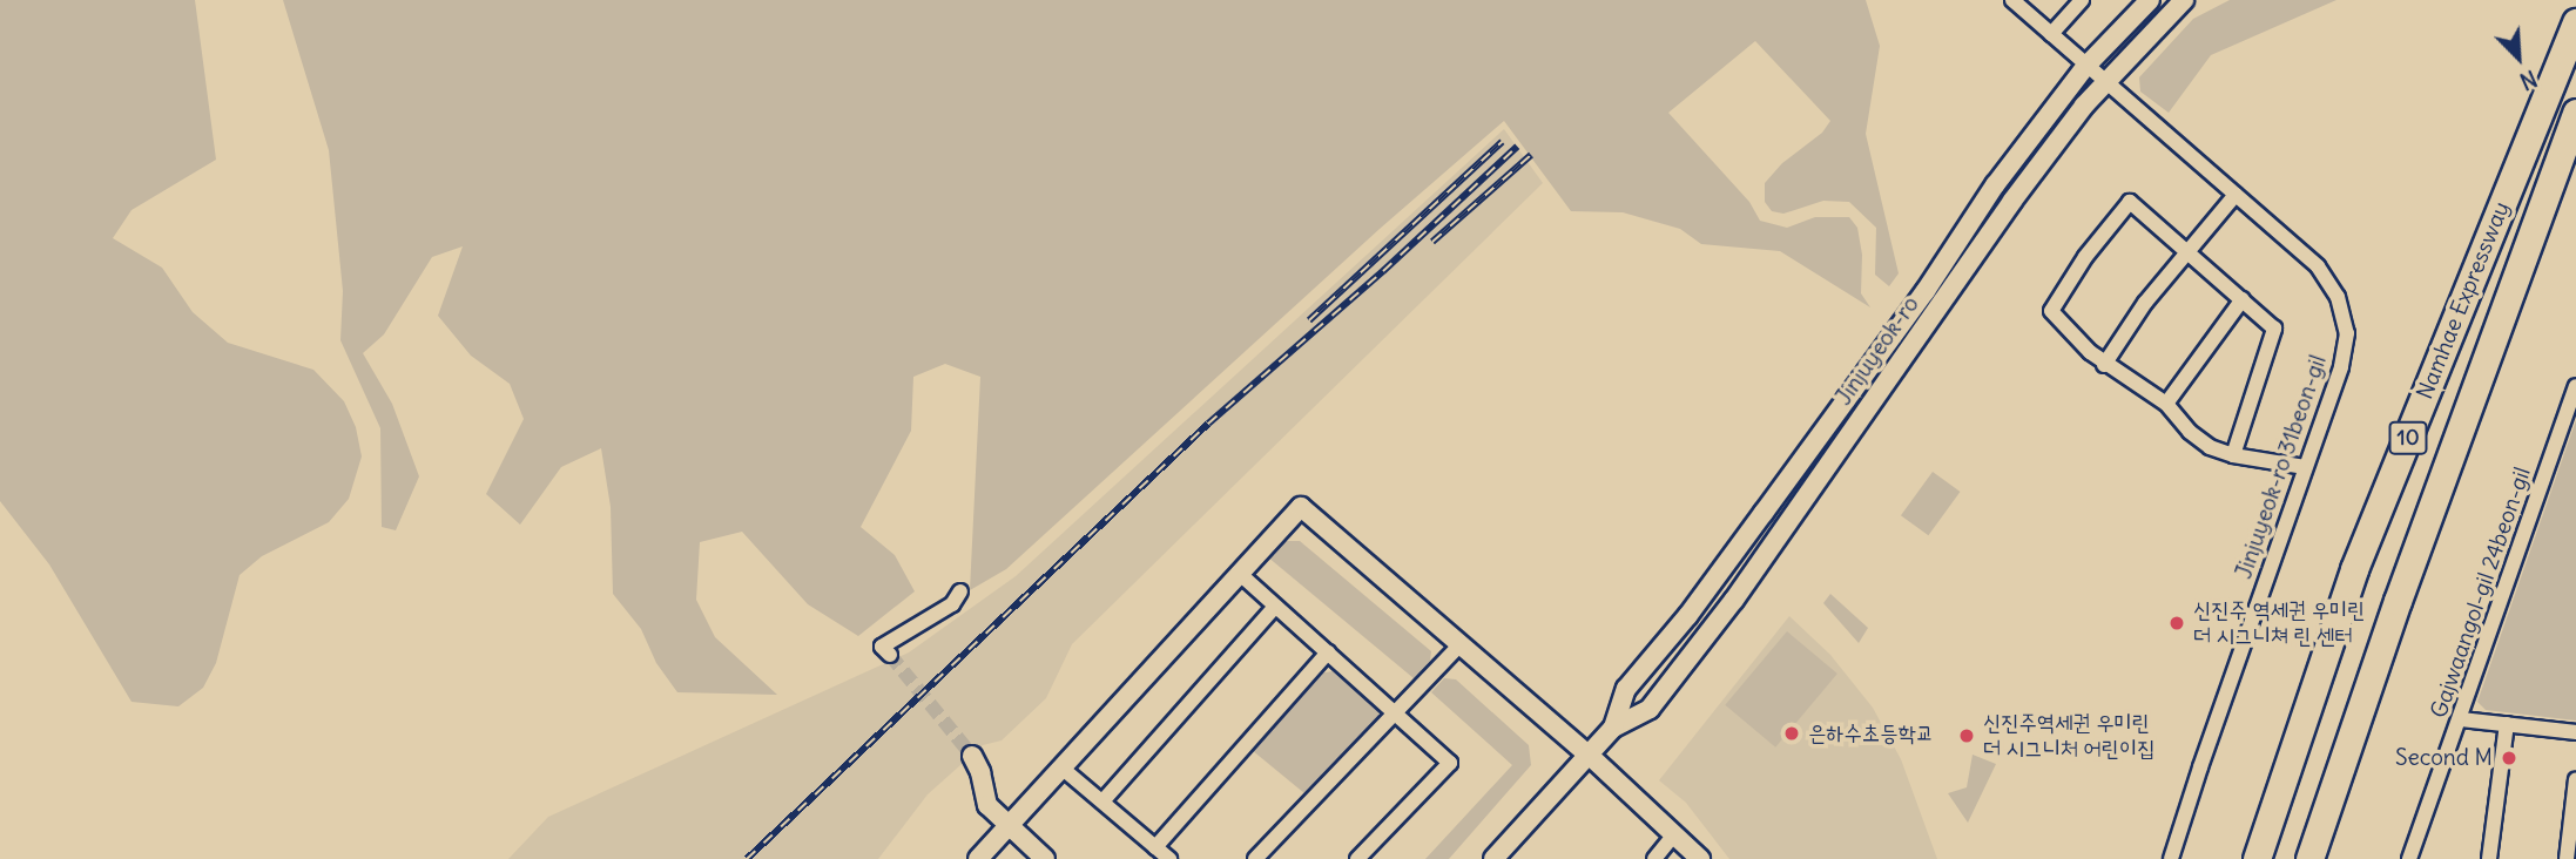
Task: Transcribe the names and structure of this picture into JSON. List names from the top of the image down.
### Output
{
  "streets": {
    "highway": ["Namhae Expressway", "10"],
    "street": ["Jinjuyeok-ro", "Jinjuyeok-ro 31beon-gil", "Gajwaangol-gil 24beon-gil"]
  },
  "crossings": [
    ["Jinjuyeok-ro", "Jinjuyeok-ro 31beon-gil"]
  ],
  "places": [
    "신진주 역세권 우미린 더 시그니쳐 린 센터",
    "은하수초등학교",
    "신진주역세권 우미린 더 시그니처 어린이집",
    "Second M"
  ],
  "north": "bottom right"
}
